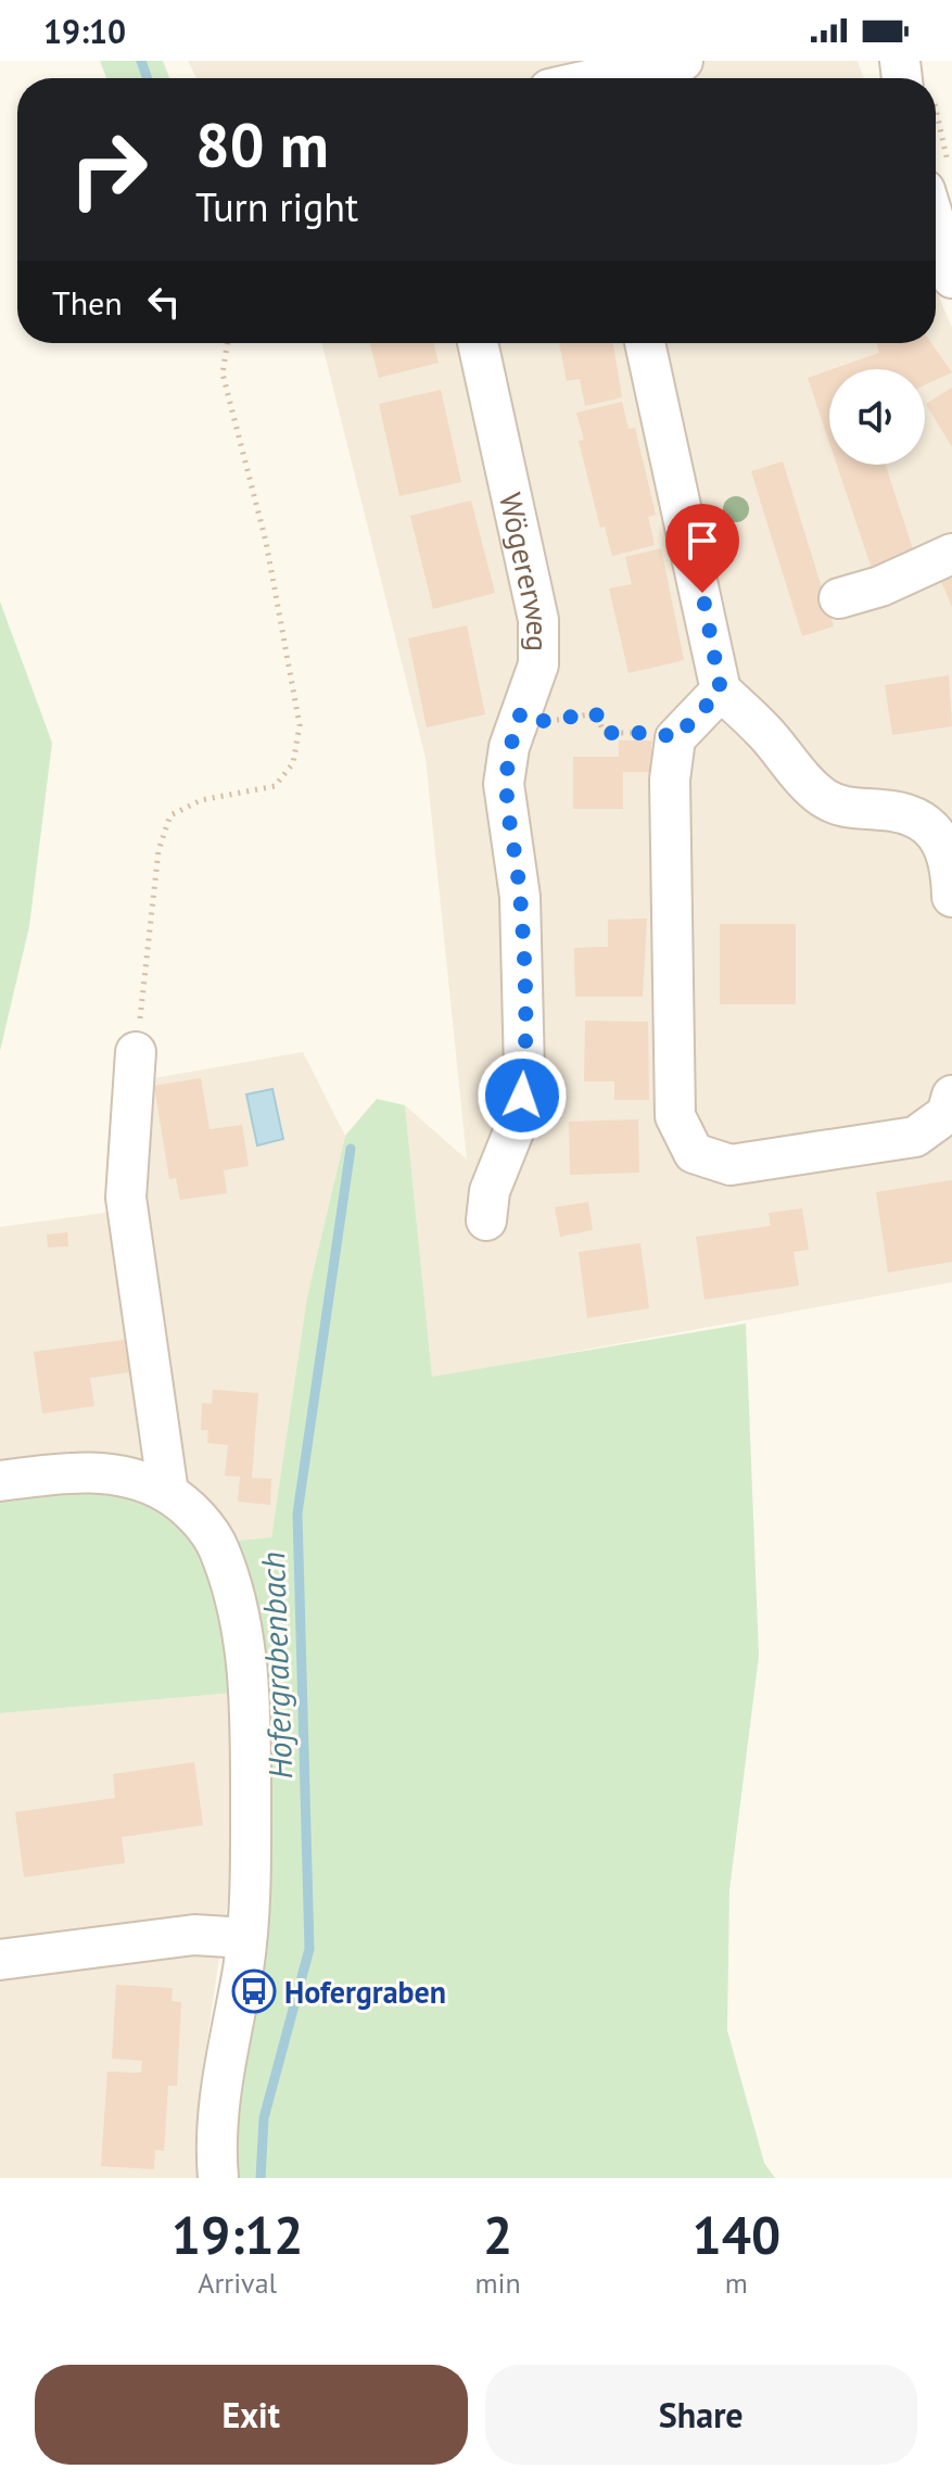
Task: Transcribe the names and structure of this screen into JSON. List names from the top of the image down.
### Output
{
  "streets": {
    "street": ["Wögererweg"]
  },
  "water": ["Hofergrabenbach"],
  "places": {
    "bus stop": ["Hofergraben"]
  },
  "page": {
    "status": "19:10",
    "turn": ["80 m", "Turn right"],
    "then": "Then",
    "eta": [
      "19:12",
      "Arrival",
      "2",
      "min",
      "140",
      "m"
    ],
    "buttons": ["Exit", "Share"]
  }
}
